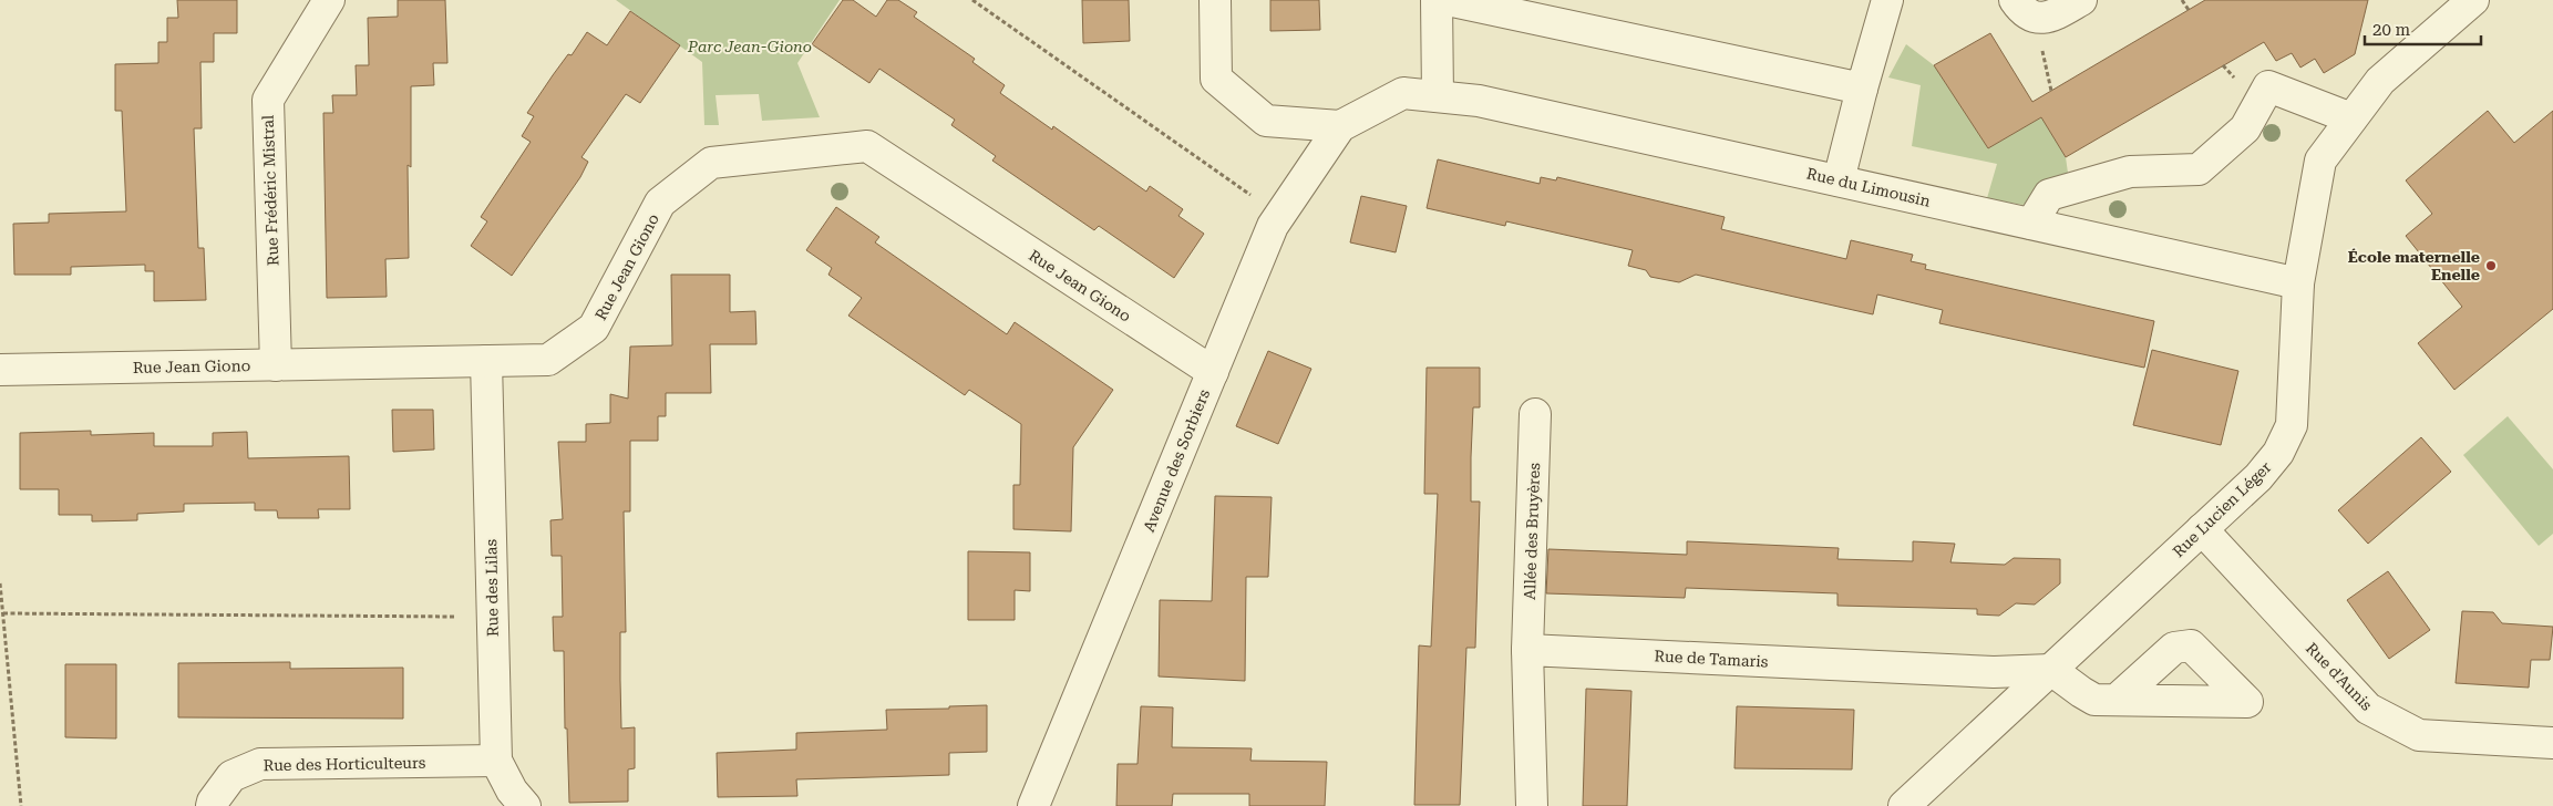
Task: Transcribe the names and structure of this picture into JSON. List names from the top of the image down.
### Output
{
  "streets": {
    "street": [
      "Rue du Limousin",
      "Rue Frédéric Mistral",
      "Rue Jean Giono",
      "Avenue des Sorbiers",
      "Rue Lucien Léger",
      "Allée des Bruyères",
      "Rue des Lilas",
      "Rue de Tamaris",
      "Rue d'Aunis",
      "Rue des Horticulteurs"
    ]
  },
  "crossings": [
    ["Rue du Limousin", "Avenue des Sorbiers"],
    ["Rue du Limousin", "Rue Lucien Léger"],
    ["Rue Frédéric Mistral", "Rue Jean Giono"],
    ["Rue Jean Giono", "Avenue des Sorbiers"],
    ["Rue Jean Giono", "Rue des Lilas"],
    ["Rue Lucien Léger", "Rue de Tamaris"],
    ["Rue Lucien Léger", "Rue d'Aunis"],
    ["Allée des Bruyères", "Rue de Tamaris"],
    ["Rue des Lilas", "Rue des Horticulteurs"]
  ],
  "parks": ["Parc Jean-Giono"],
  "places": ["École maternelle Enelle"],
  "scale_bar": "20 m"
}
